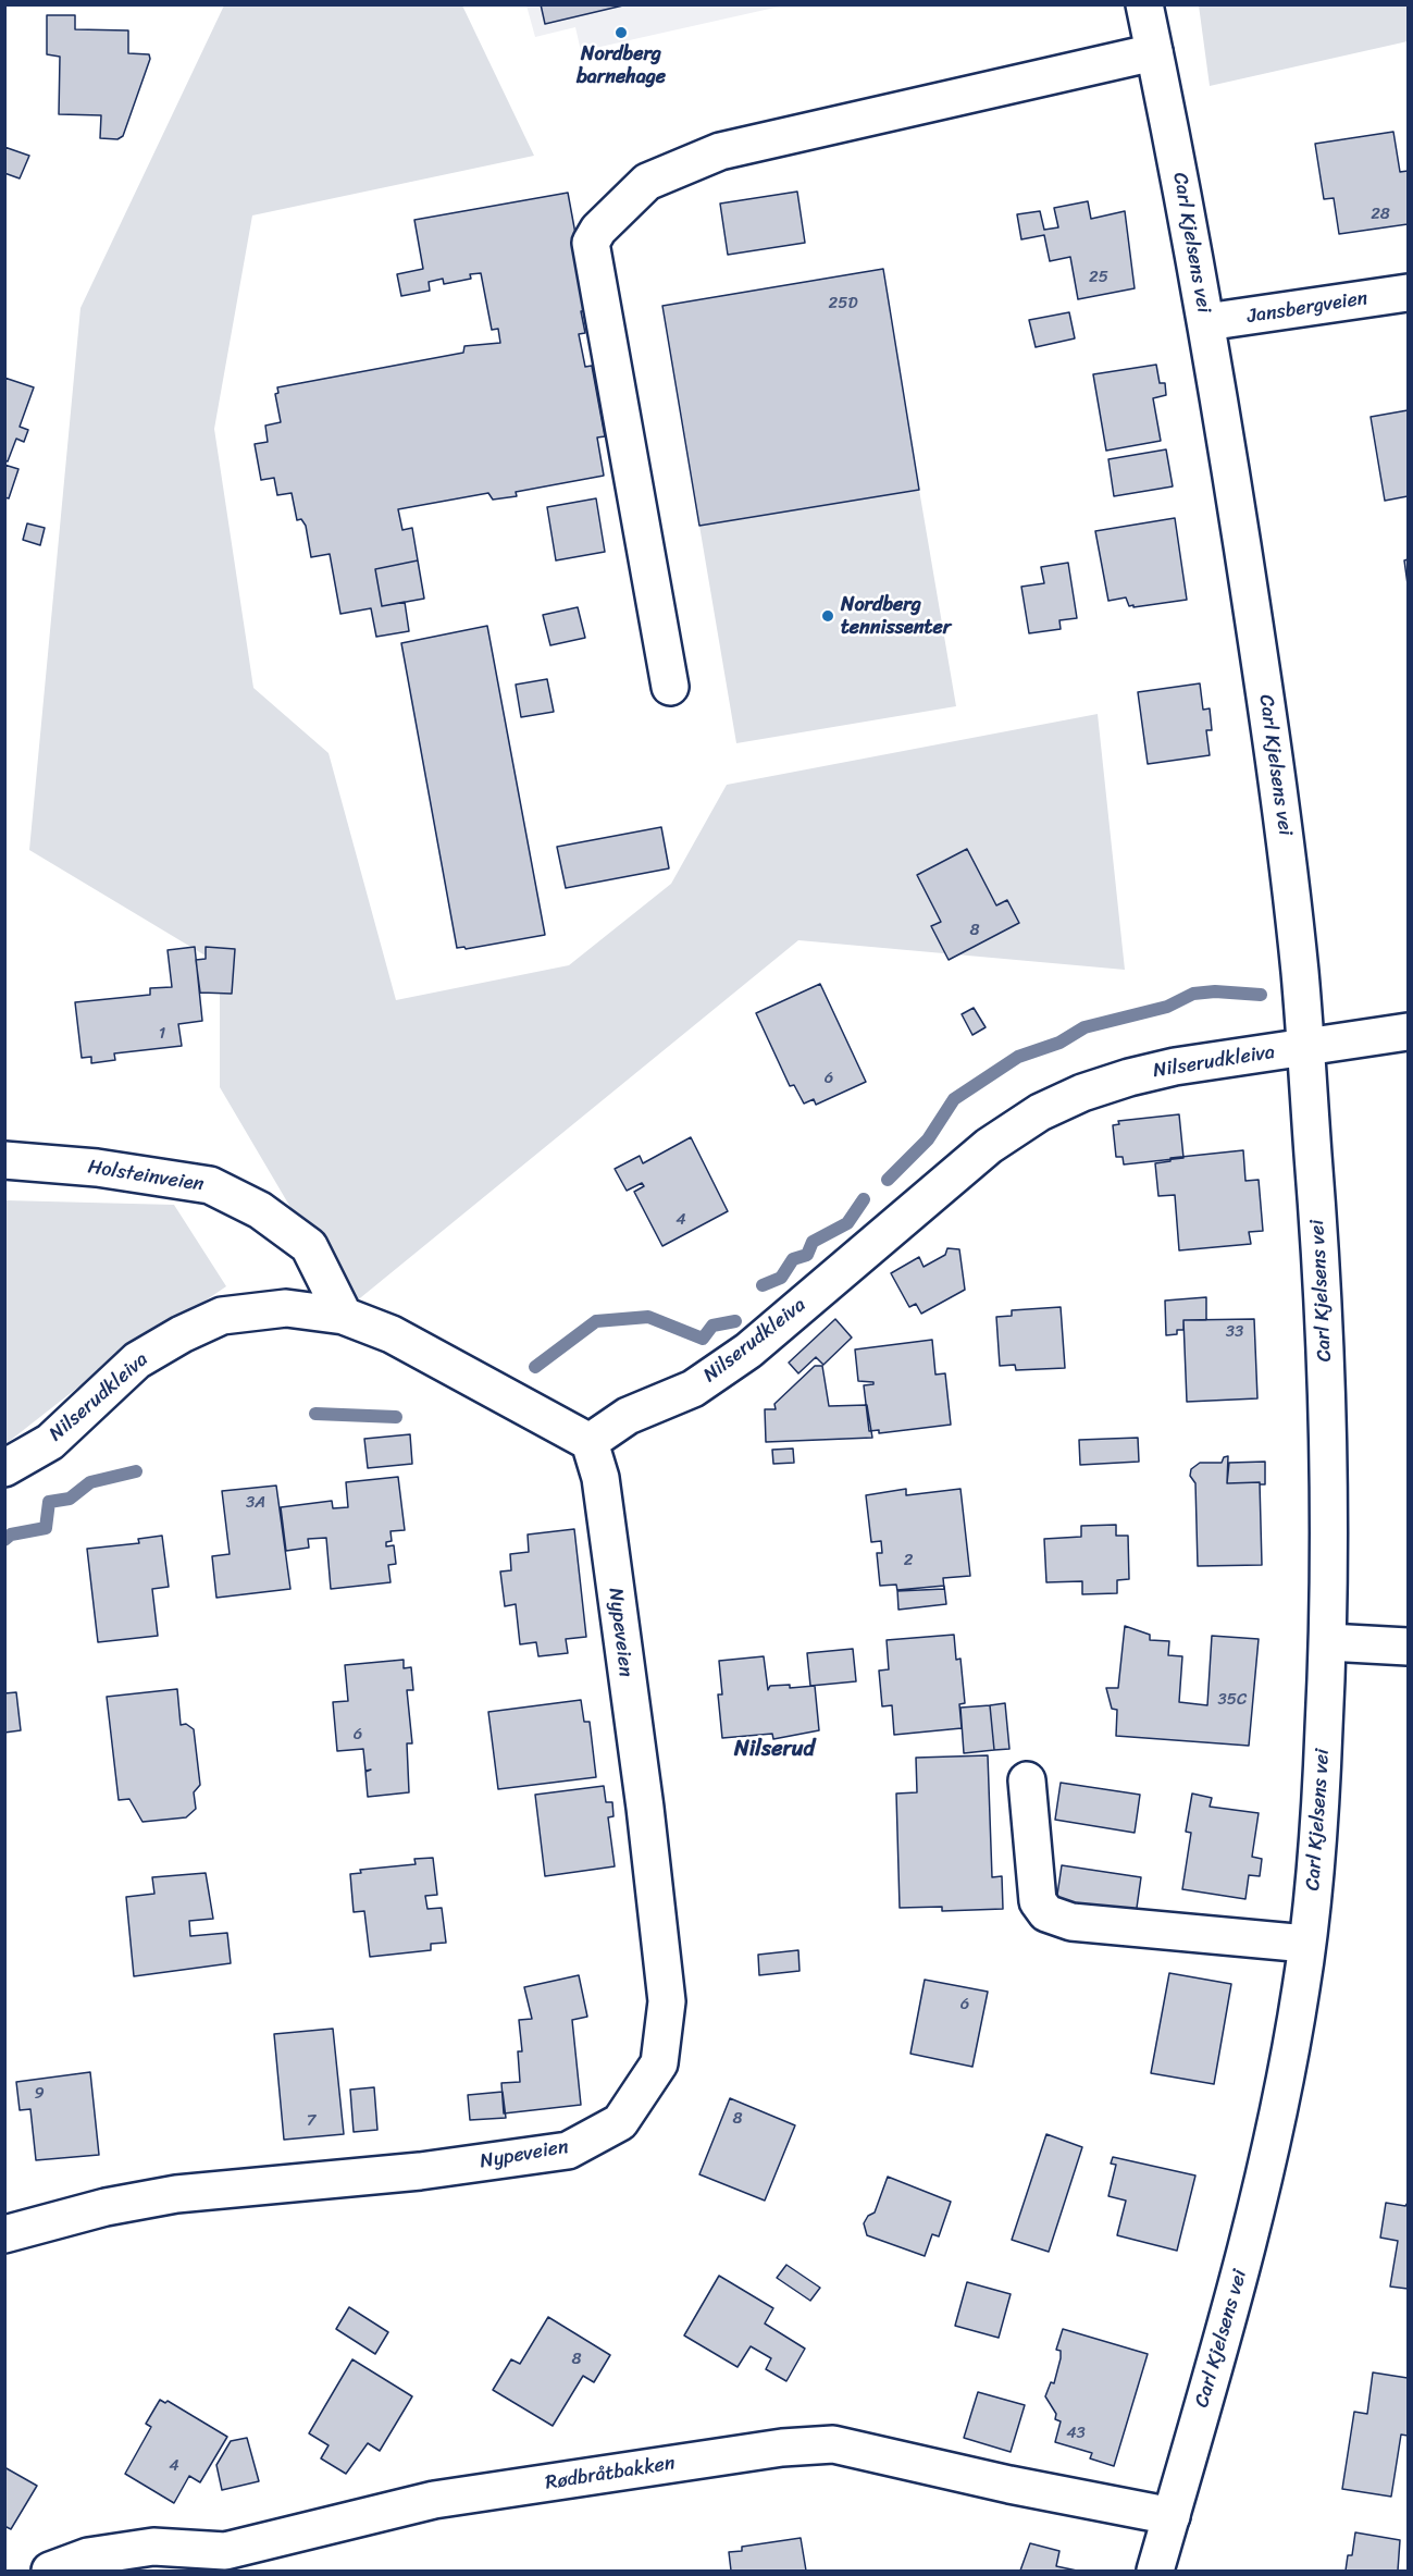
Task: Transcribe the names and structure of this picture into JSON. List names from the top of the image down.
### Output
{
  "streets": {
    "street": [
      "Carl Kjelsens vei",
      "Jansbergveien",
      "Nilserudkleiva",
      "Holsteinveien",
      "Nypeveien",
      "Rødbråtbakken"
    ]
  },
  "crossings": [
    ["Carl Kjelsens vei", "Jansbergveien"],
    ["Carl Kjelsens vei", "Nilserudkleiva"],
    ["Carl Kjelsens vei", "Rødbråtbakken"],
    ["Nilserudkleiva", "Holsteinveien"],
    ["Nilserudkleiva", "Nypeveien"]
  ],
  "districts": ["Nilserud"],
  "places": ["Nordberg barnehage", "Nordberg tennissenter"],
  "house_numbers": [
    "28",
    "25",
    "25D",
    "8",
    "1",
    "6",
    "4",
    "33",
    "3A",
    "2",
    "35C",
    "6",
    "6",
    "9",
    "8",
    "7",
    "8",
    "43",
    "4"
  ]
}
